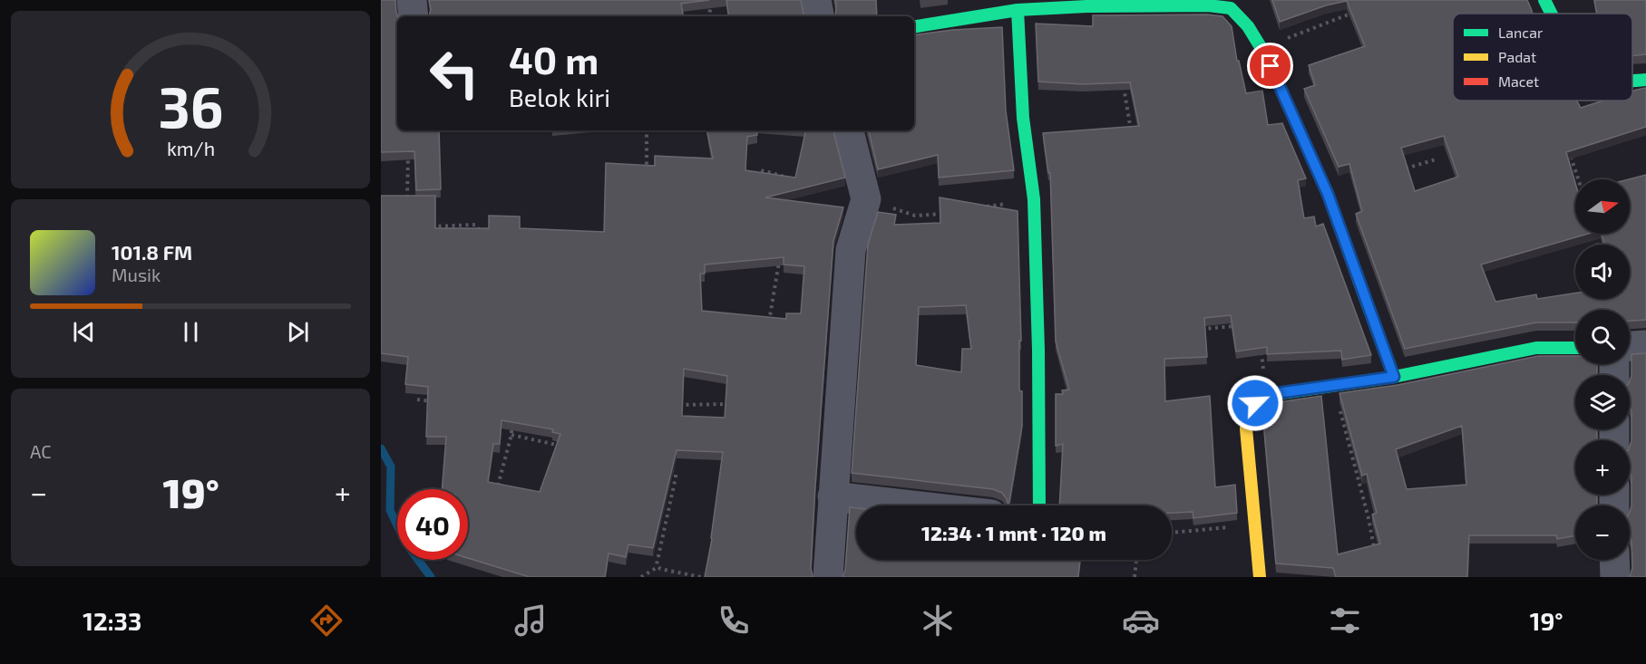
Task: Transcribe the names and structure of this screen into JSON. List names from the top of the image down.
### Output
{
  "legend": ["Lancar", "Padat", "Macet"],
  "north": "right",
  "page": {
    "turn": ["40 m", "Belok kiri"],
    "map_buttons": ["+", "−"],
    "song": ["101.8 FM", "Musik"],
    "tile": "AC",
    "heat": ["−", "19°", "+"],
    "limit": "40",
    "trip": "12:34 · 1 mnt · 120 m",
    "tabs": ["12:33", "19°"],
    "gauge": ["36", "km/h"]
  }
}
